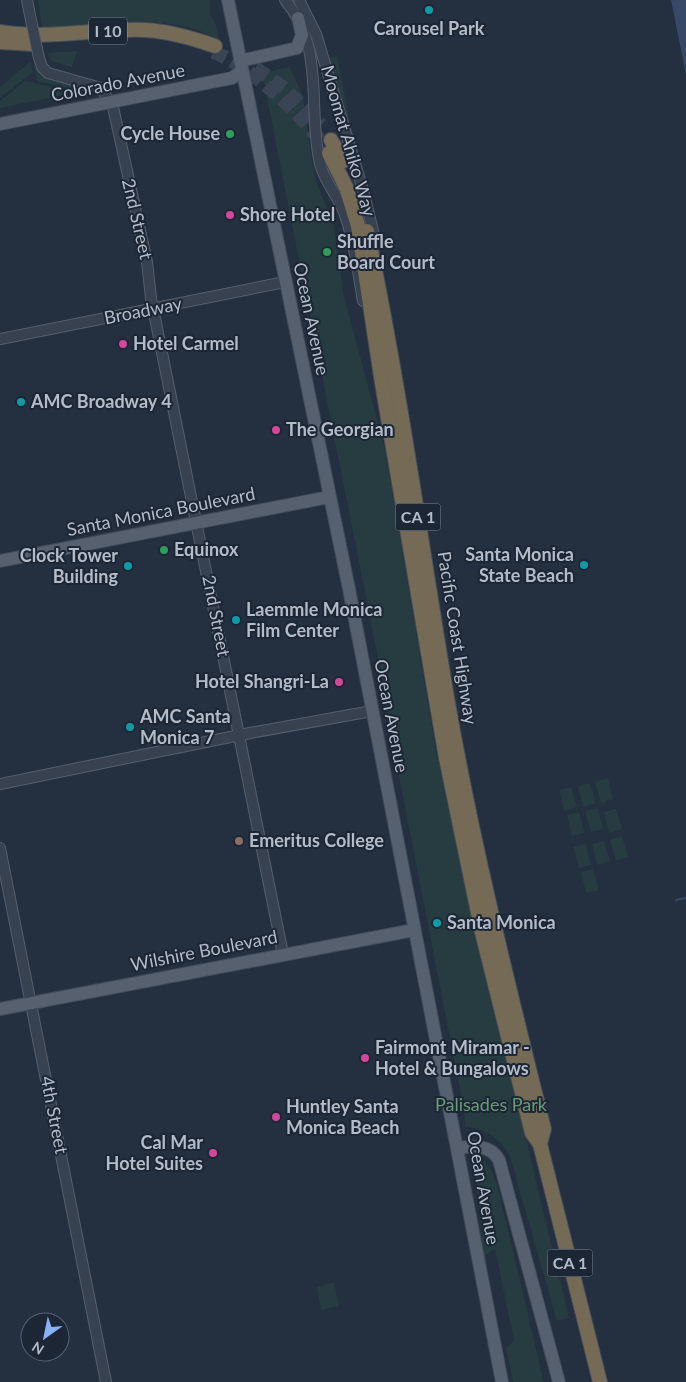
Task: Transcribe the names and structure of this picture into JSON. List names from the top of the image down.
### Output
{
  "streets": {
    "highway": ["I 10", "CA 1", "Pacific Coast Highway"],
    "main road": [
      "Colorado Avenue",
      "Ocean Avenue",
      "Santa Monica Boulevard",
      "Wilshire Boulevard"
    ],
    "street": [
      "Moomat Ahiko Way",
      "2nd Street",
      "Broadway",
      "4th Street"
    ]
  },
  "crossings": [
    ["Colorado Avenue", "Moomat Ahiko Way"],
    ["Colorado Avenue", "2nd Street"],
    ["Colorado Avenue", "Ocean Avenue"],
    ["Moomat Ahiko Way", "Pacific Coast Highway"],
    ["2nd Street", "Broadway"],
    ["2nd Street", "Santa Monica Boulevard"],
    ["2nd Street", "Wilshire Boulevard"],
    ["Broadway", "Ocean Avenue"],
    ["Ocean Avenue", "Santa Monica Boulevard"],
    ["Ocean Avenue", "Wilshire Boulevard"],
    ["Wilshire Boulevard", "4th Street"]
  ],
  "parks": ["Palisades Park"],
  "places": [
    "Carousel Park",
    "Cycle House",
    "Shore Hotel",
    "Shuffle Board Court",
    "Hotel Carmel",
    "AMC Broadway 4",
    "The Georgian",
    "Equinox",
    "Santa Monica State Beach",
    "Clock Tower Building",
    "Laemmle Monica Film Center",
    "Hotel Shangri-La",
    "AMC Santa Monica 7",
    "Emeritus College",
    "Santa Monica",
    "Fairmont Miramar - Hotel & Bungalows",
    "Huntley Santa Monica Beach",
    "Cal Mar Hotel Suites"
  ],
  "north": "bottom left"
}
